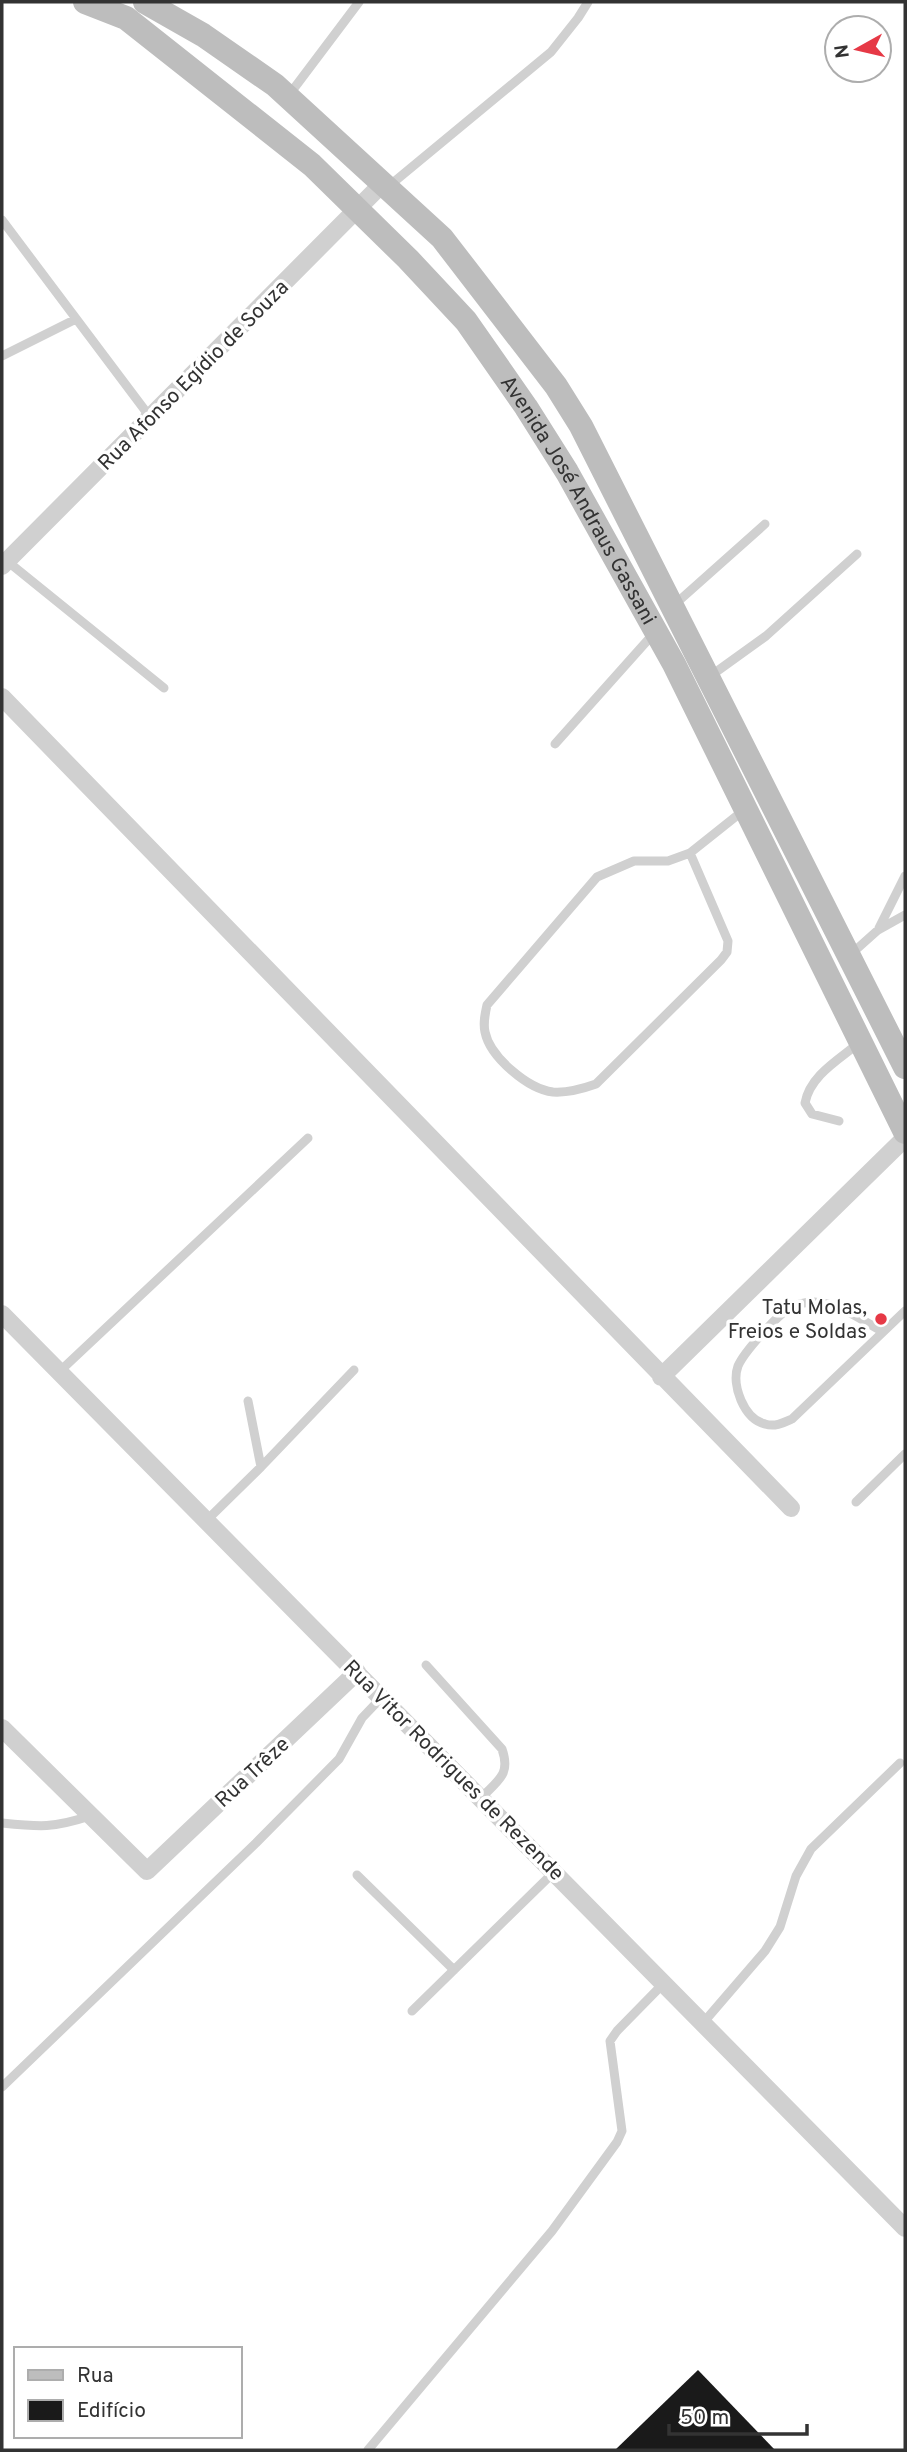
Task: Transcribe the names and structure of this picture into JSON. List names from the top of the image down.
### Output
{
  "streets": {
    "main road": ["Avenida José Andraus Gassani"],
    "street": ["Rua Afonso Egídio de Souza", "Rua Vitor Rodrigues de Rezende", "Rua Trêze"]
  },
  "crossings": [
    ["Rua Afonso Egídio de Souza", "Avenida José Andraus Gassani"],
    ["Rua Vitor Rodrigues de Rezende", "Rua Trêze"]
  ],
  "places": ["Tatu Molas, Freios e Soldas"],
  "legend": ["Rua", "Edifício"],
  "scale_bar": "50 m",
  "north": "left"
}
